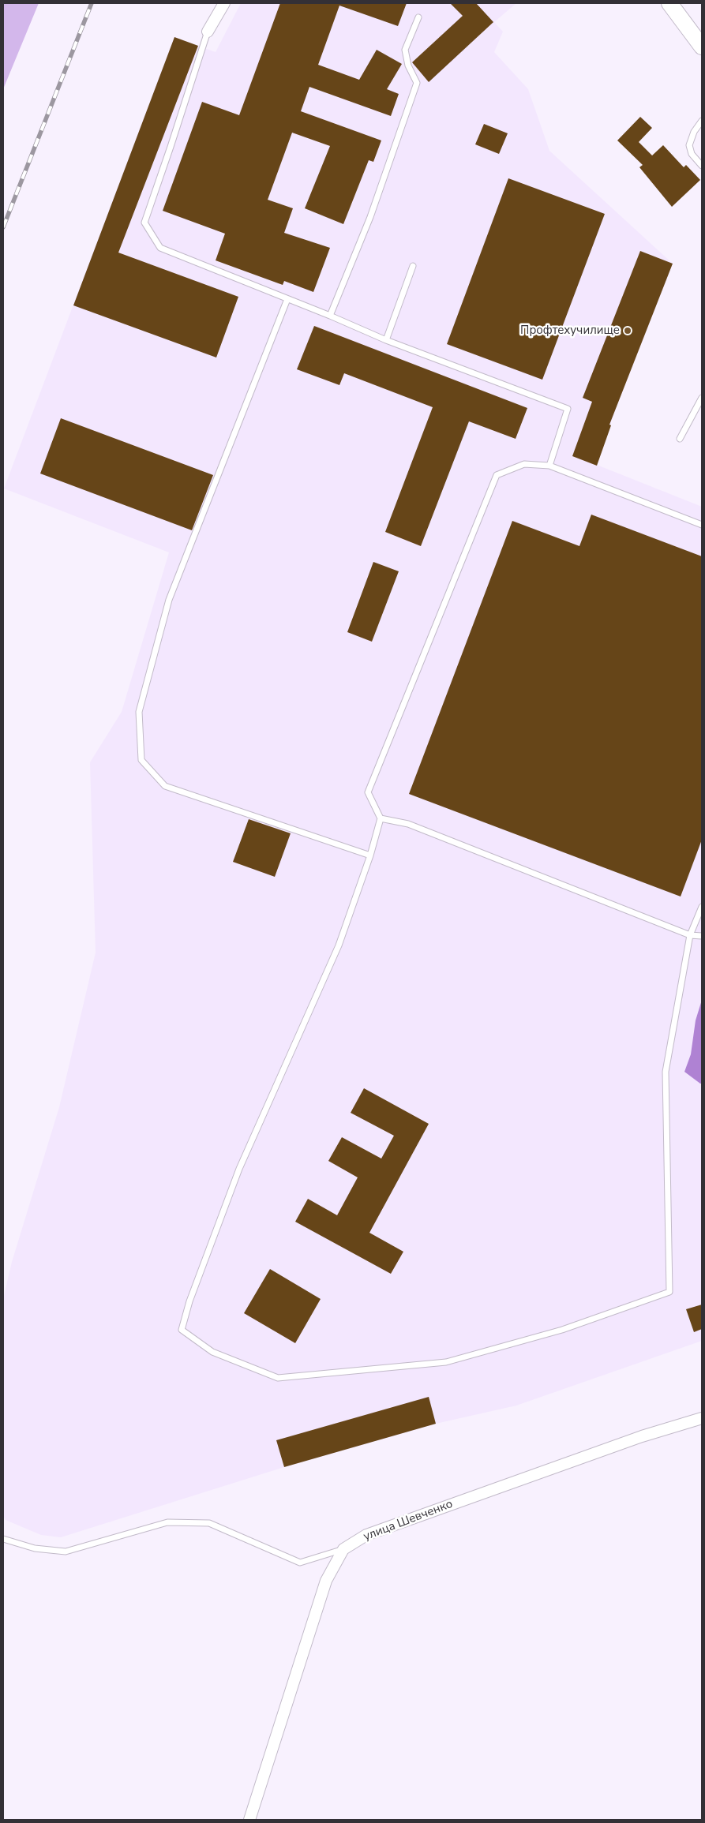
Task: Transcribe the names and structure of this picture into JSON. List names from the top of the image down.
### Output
{
  "streets": {
    "street": ["улица Шевченко"]
  },
  "places": ["Профтехучилище"]
}
